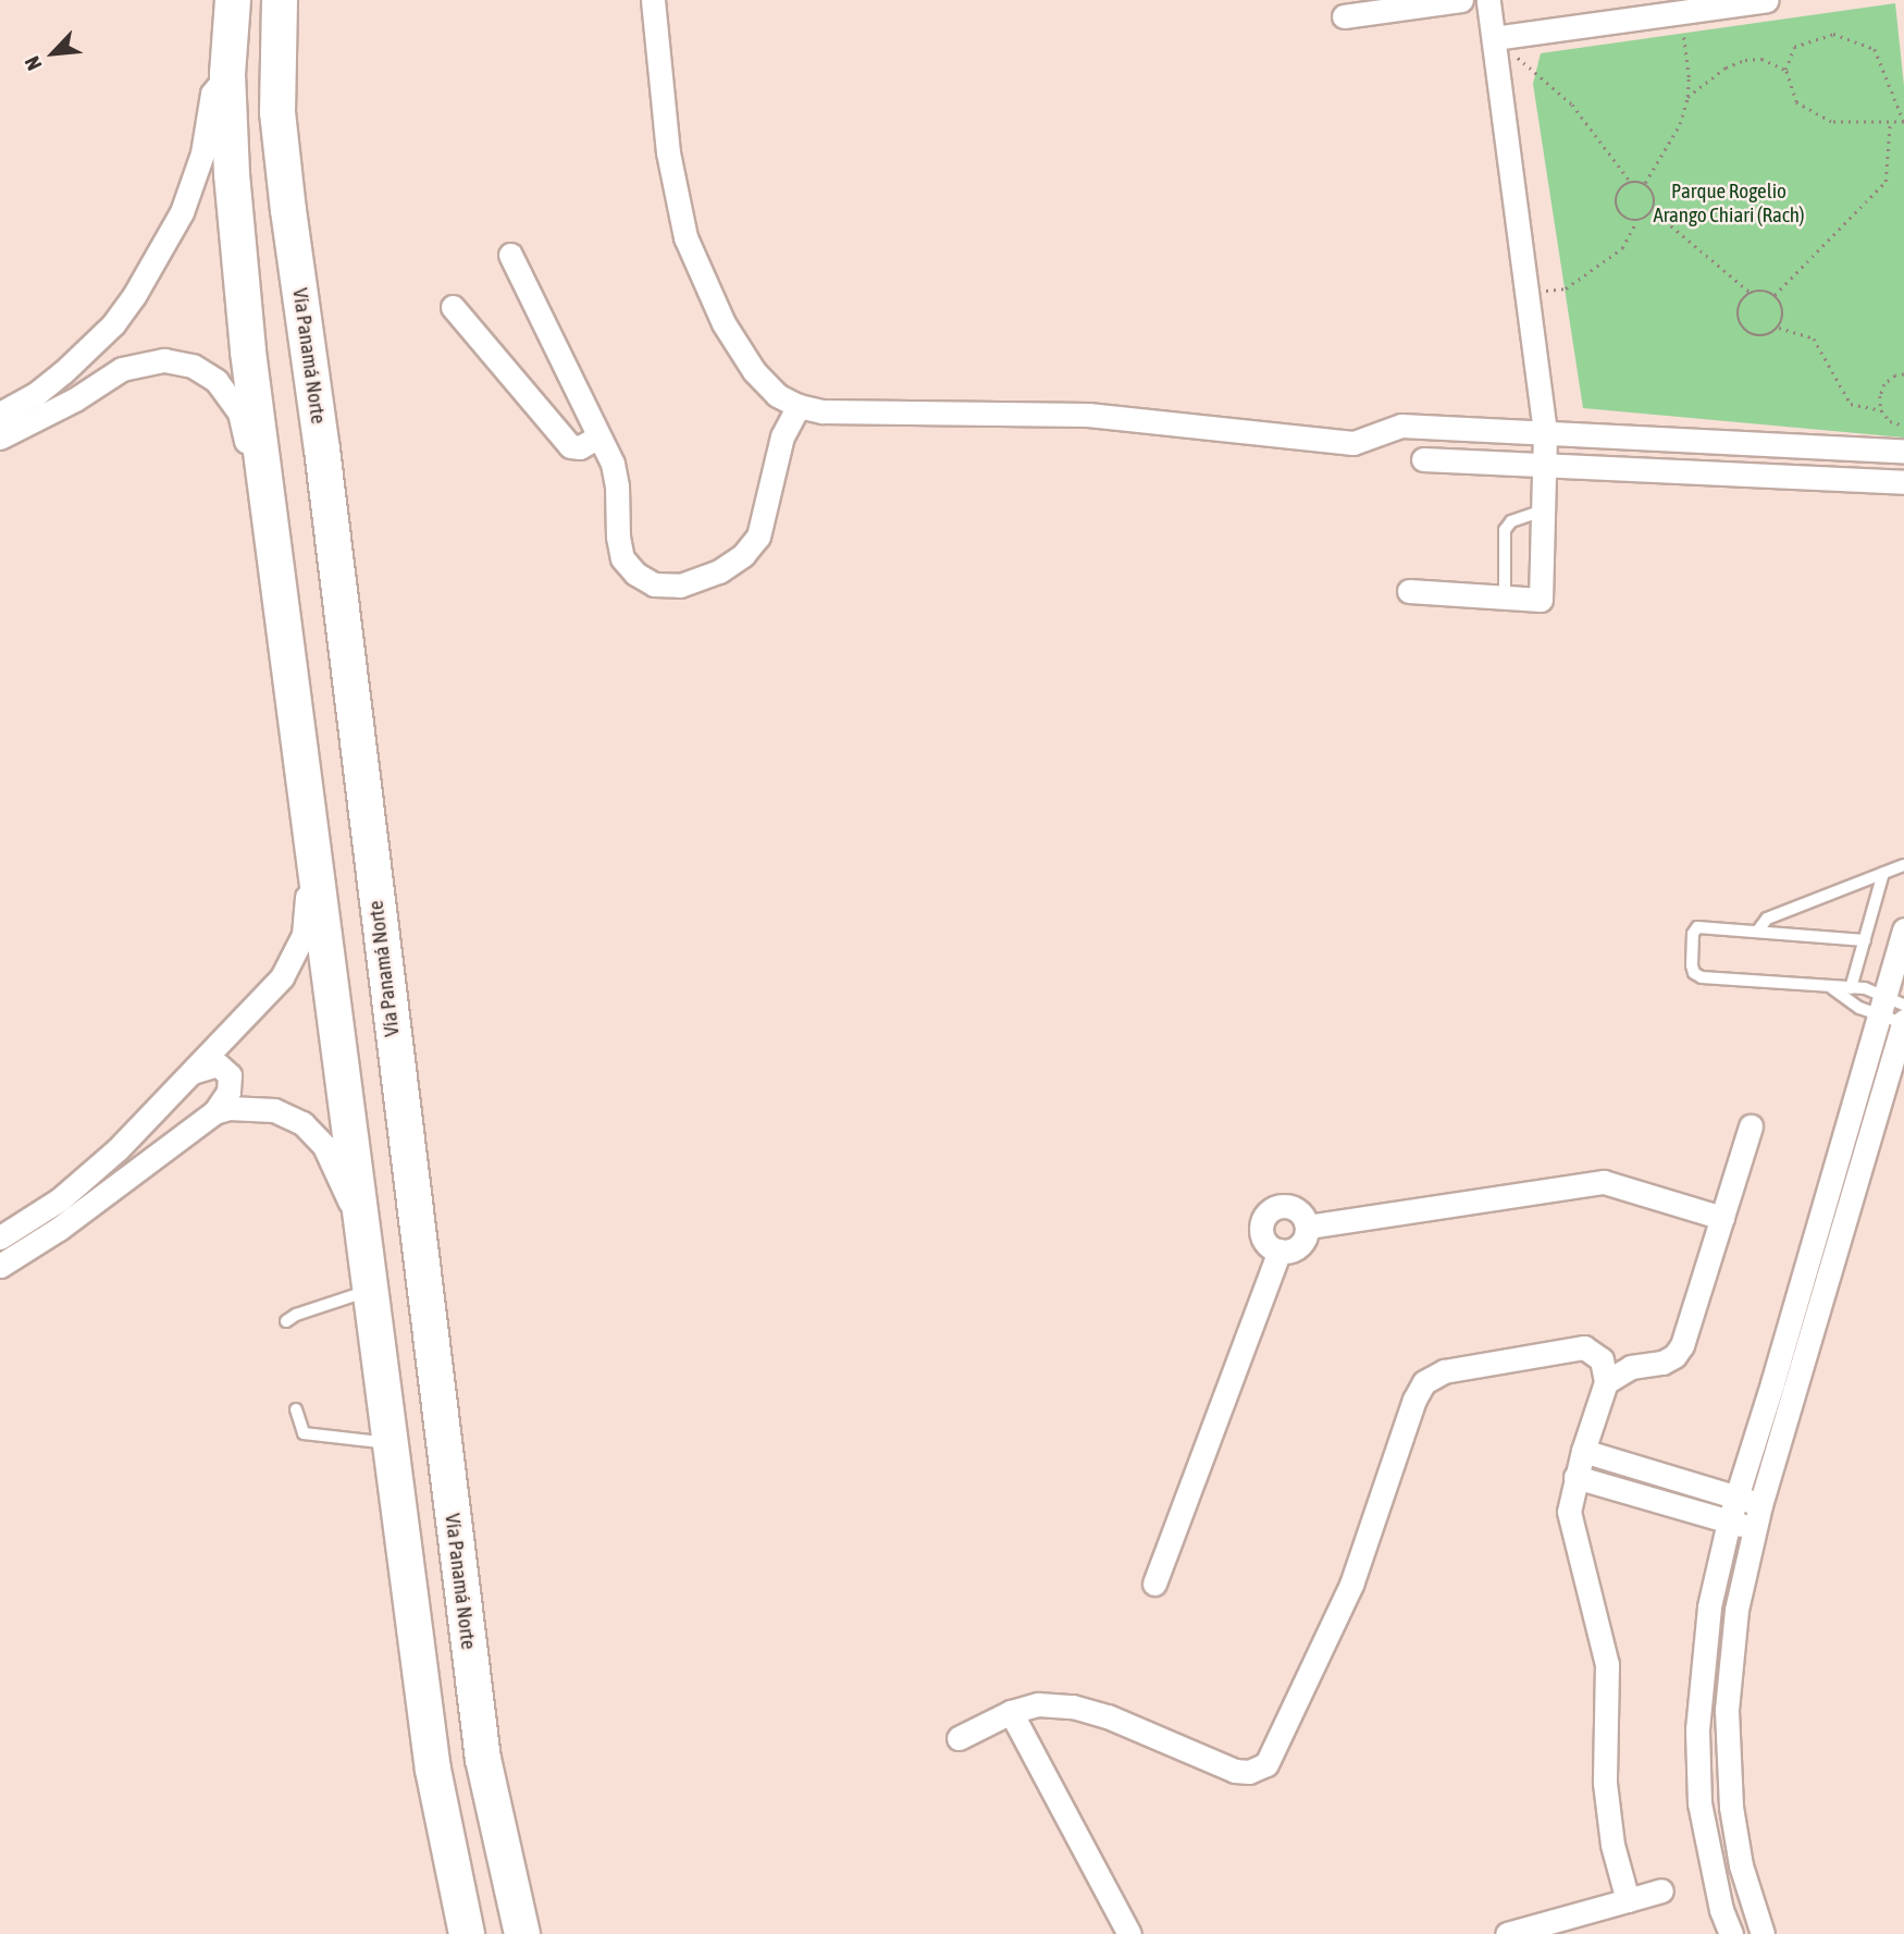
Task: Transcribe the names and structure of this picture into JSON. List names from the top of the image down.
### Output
{
  "streets": {
    "main road": ["Vía Panamá Norte"]
  },
  "parks": ["Parque Rogelio Arango Chiari (Rach)"],
  "north": "bottom left"
}
